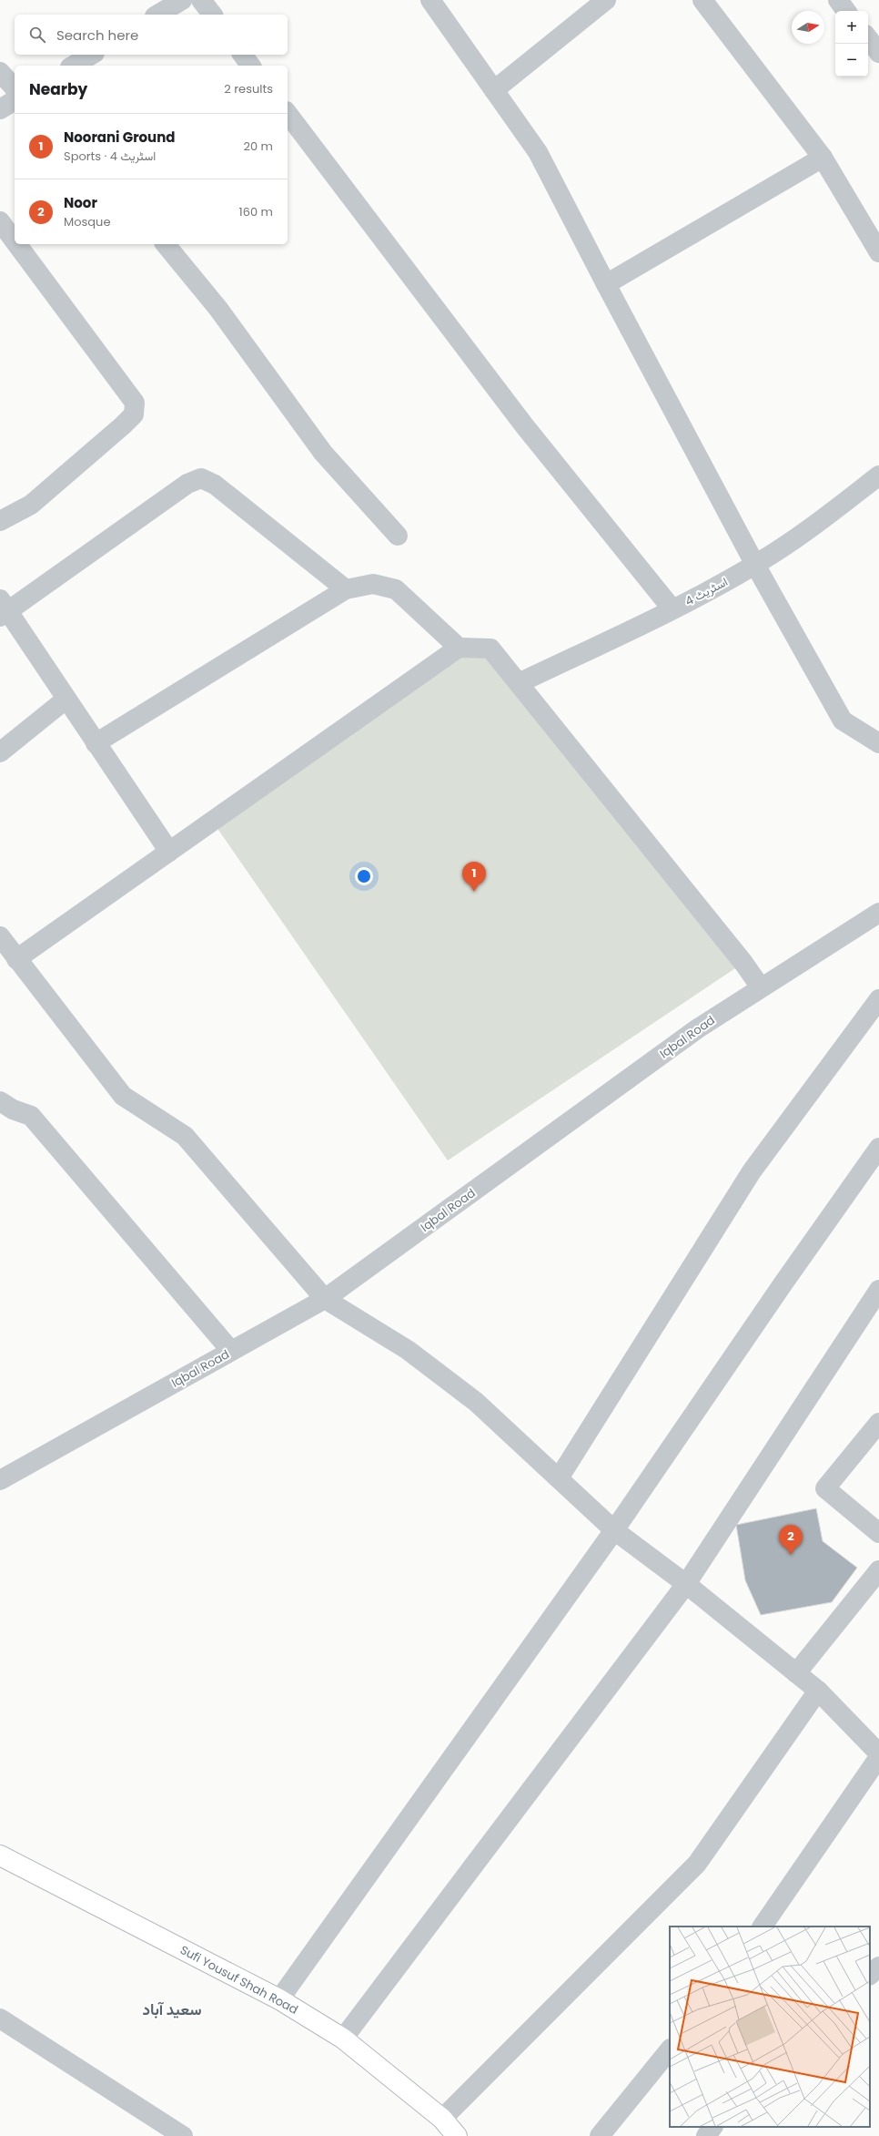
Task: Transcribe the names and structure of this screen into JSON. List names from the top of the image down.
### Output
{
  "streets": {
    "main road": ["Sufi Yousuf Shah Road"],
    "street": ["اسٹریٹ 4", "Iqbal Road"]
  },
  "districts": ["سعید آباد"],
  "north": "right",
  "page": {
    "map_buttons": ["+", "−"],
    "search": "Search here",
    "heading": ["Nearby", "2 results"],
    "list": [
      {
        "mark": "1",
        "name": "Noorani Ground",
        "note": "Sports · اسٹریٹ 4",
        "value": "20 m"
      },
      {
        "mark": "2",
        "name": "Noor",
        "note": "Mosque",
        "value": "160 m"
      }
    ],
    "pins": ["1", "2"]
  }
}
